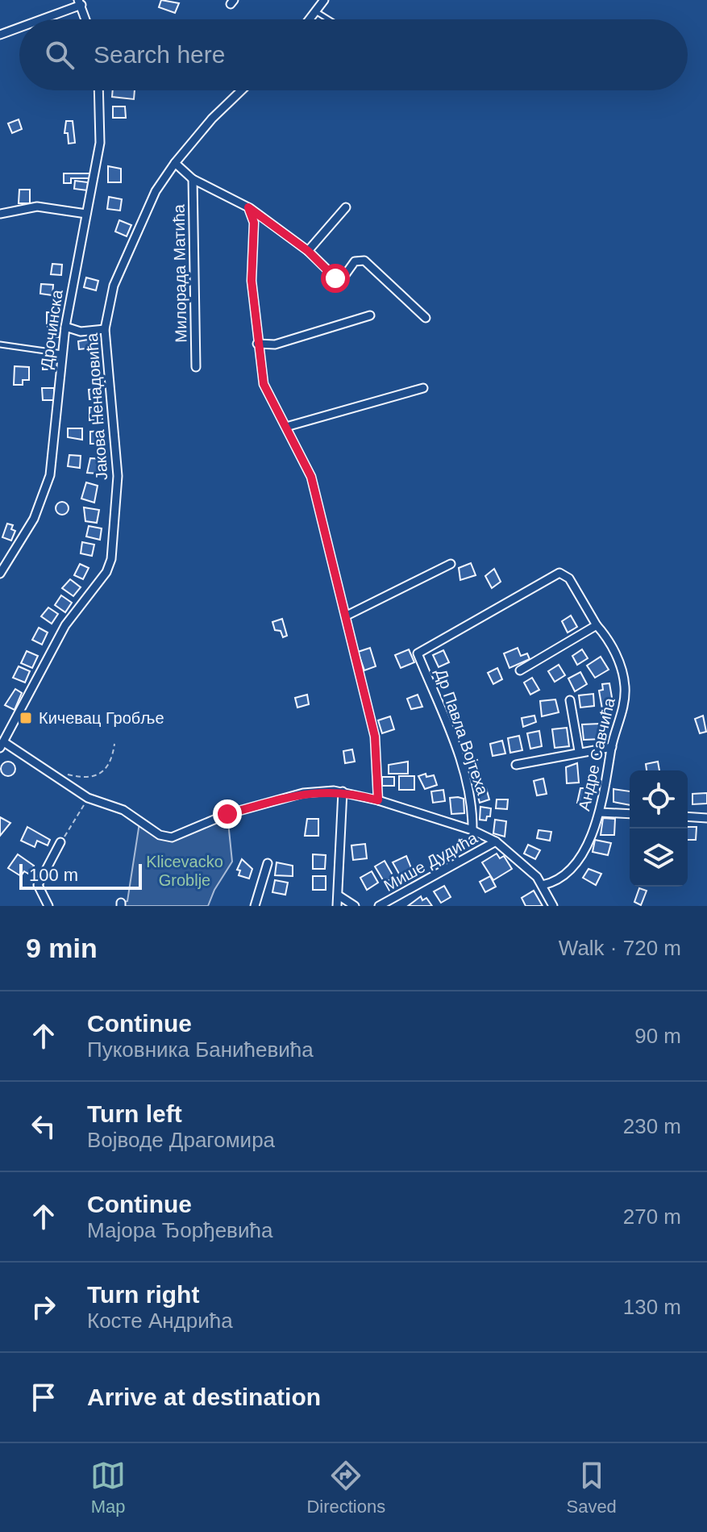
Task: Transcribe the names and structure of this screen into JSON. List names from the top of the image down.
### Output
{
  "streets": {
    "street": [
      "Милорада Матића",
      "Дрочинска",
      "Јакова Ненадовића",
      "Др Павла Војтеха",
      "Андре Савчића",
      "Мише Дудића"
    ]
  },
  "crossings": [
    ["Др Павла Војтеха", "Андре Савчића"]
  ],
  "parks": ["Klicevacko Groblje"],
  "places": {
    "transit": ["Кичевац Гробље"]
  },
  "scale_bar": "100 m",
  "page": {
    "search": "Search here",
    "scale": "100 m",
    "heading": ["9 min", "Walk · 720 m"],
    "list": [
      ["Continue", "Пуковника Банићевића", "90 m"],
      ["Turn left", "Војводе Драгомира", "230 m"],
      ["Continue", "Мајора Ђорђевића", "270 m"],
      ["Turn right", "Косте Андрића", "130 m"],
      "Arrive at destination"
    ],
    "nav": ["Map", "Directions", "Saved"]
  }
}
